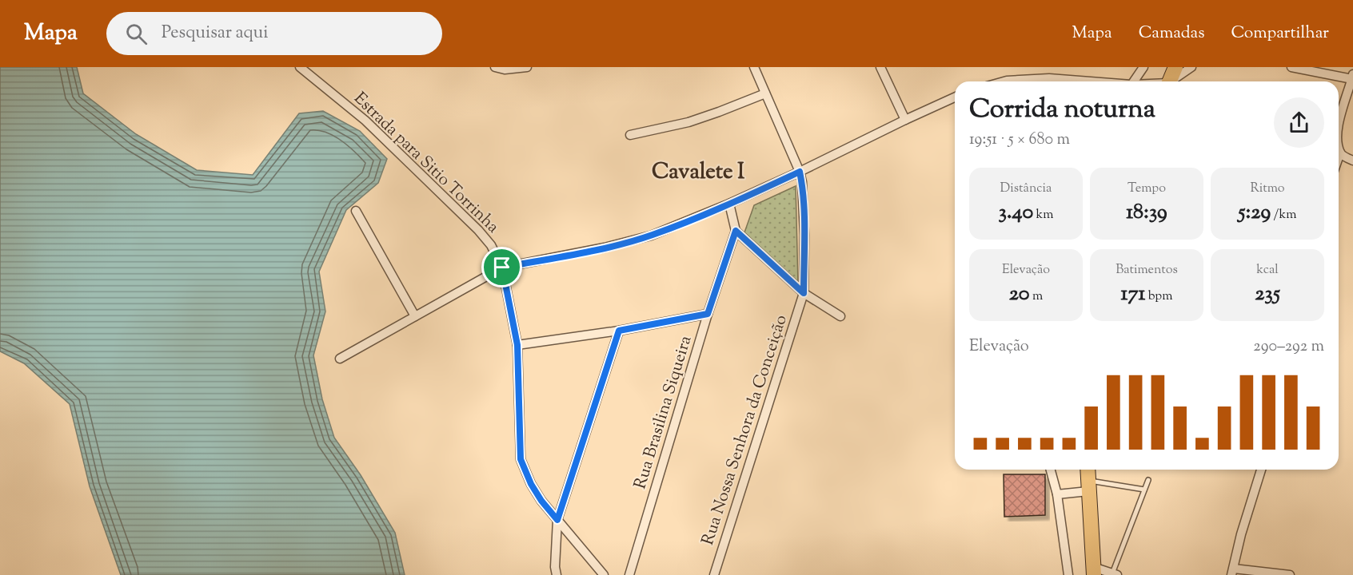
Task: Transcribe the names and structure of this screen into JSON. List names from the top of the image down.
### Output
{
  "streets": {
    "street": ["Estrada para Sitio Torrinha", "Rua Brasilina Siqueira", "Rua Nossa Senhora da Conceição"]
  },
  "districts": ["Cavalete I"],
  "page": {
    "header": "Mapa",
    "search": "Pesquisar aqui",
    "nav": ["Mapa", "Camadas", "Compartilhar"],
    "heading": ["Corrida noturna", "19:51 · 5 × 680 m"],
    "stats": [
      ["Distância", "3.40 km"],
      ["Tempo", "18:39"],
      ["Ritmo", "5:29 /km"],
      ["Elevação", "20 m"],
      ["Batimentos", "171 bpm"],
      ["kcal", "235"]
    ],
    "chart": ["Elevação", "290–292 m"]
  }
}
